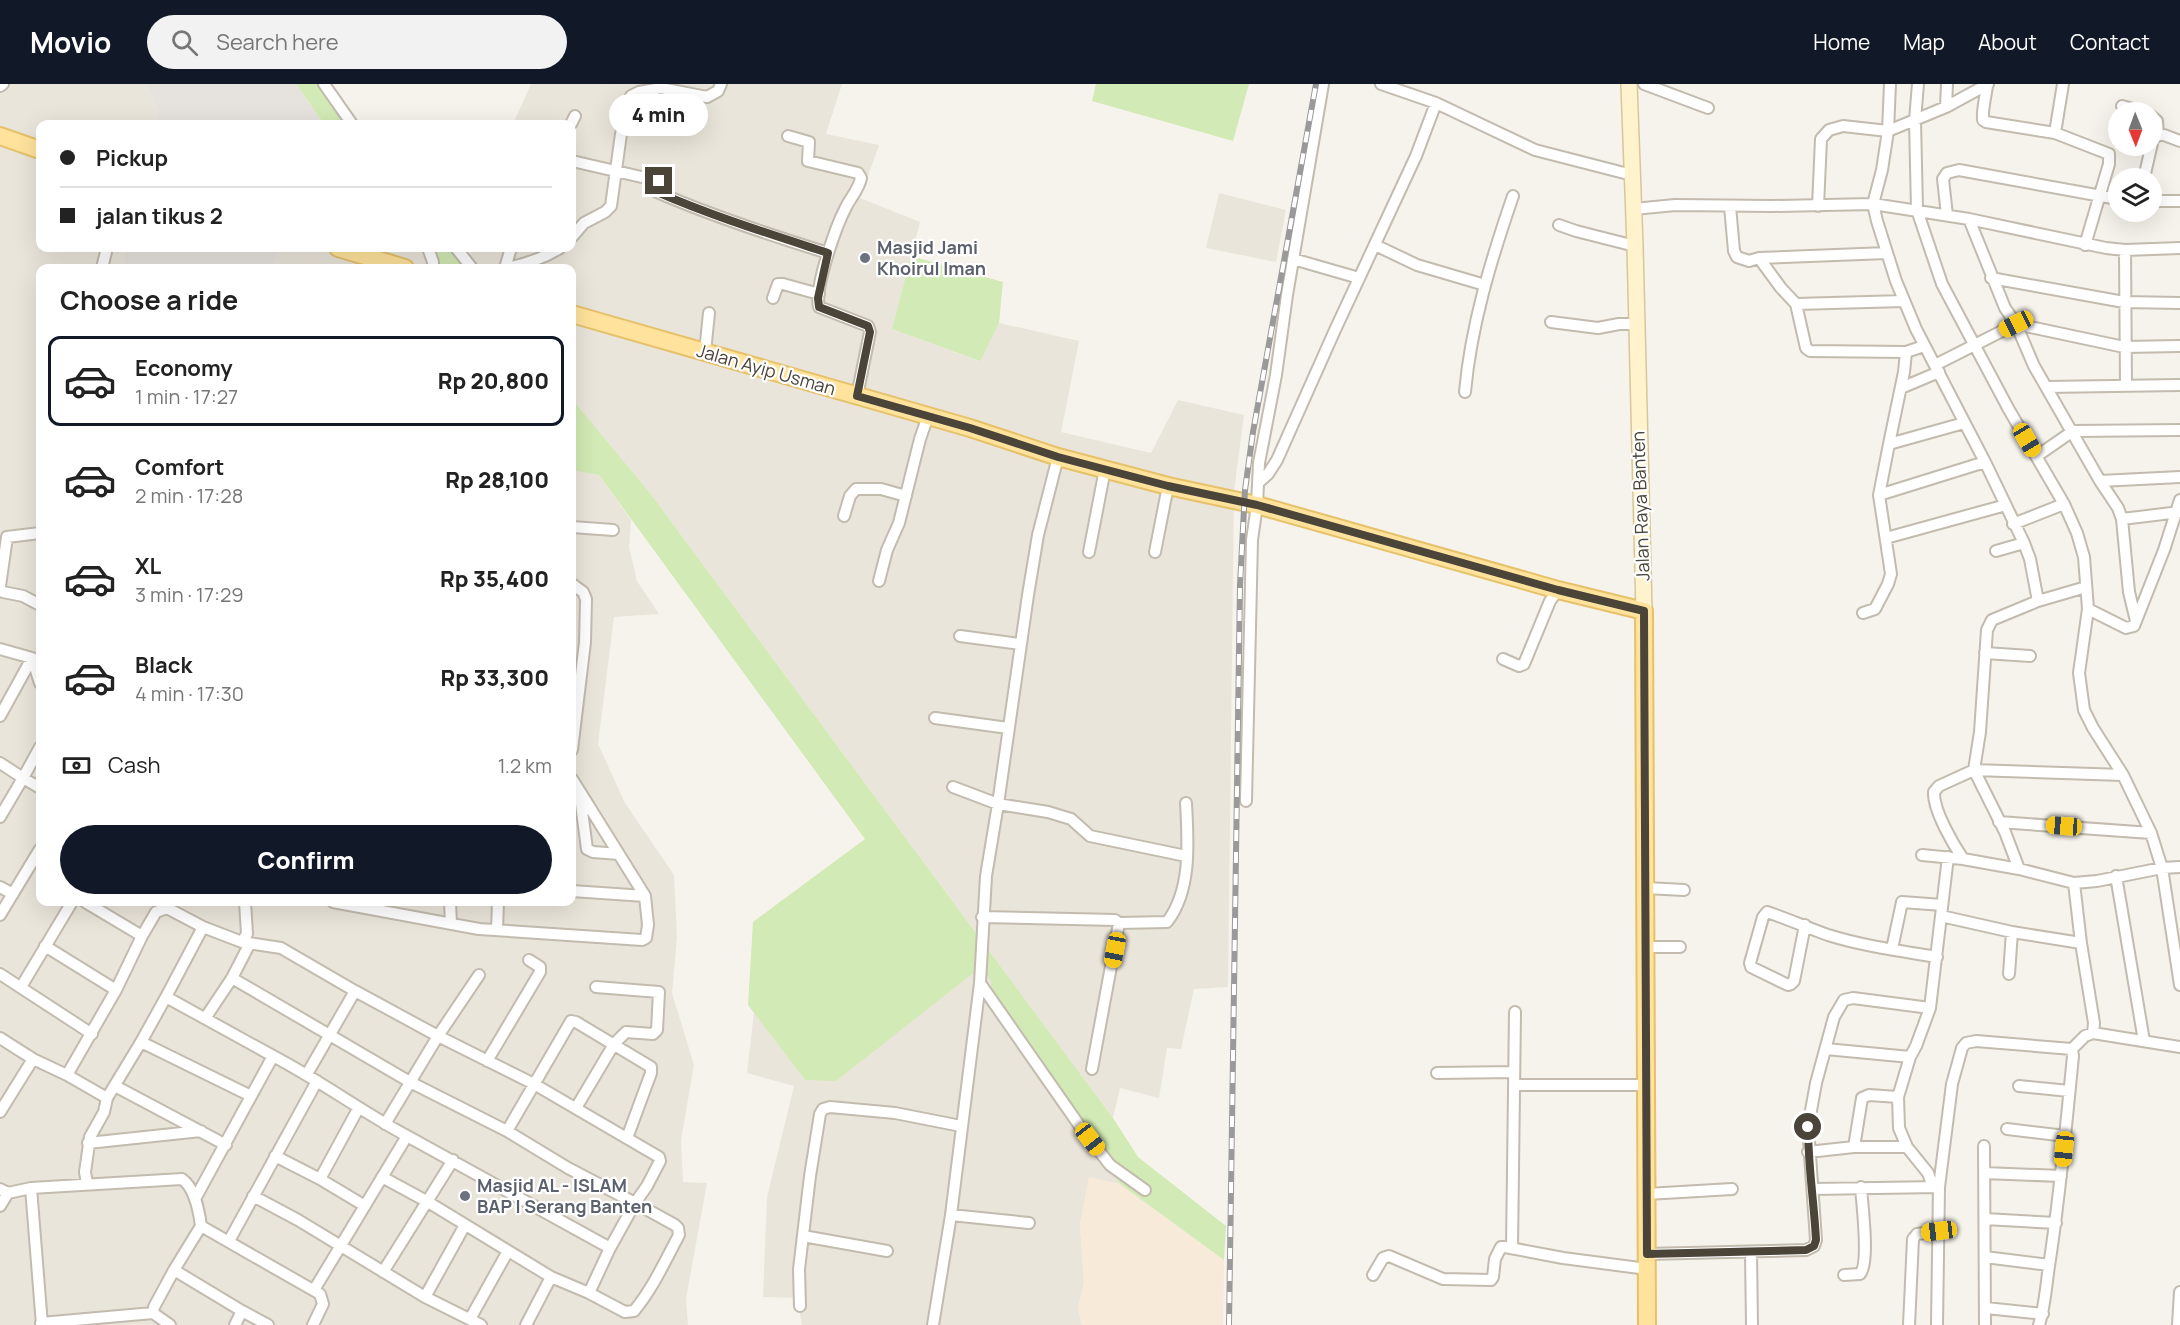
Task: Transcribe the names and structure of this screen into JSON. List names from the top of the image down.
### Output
{
  "streets": {
    "main road": ["Jalan Ayip Usman", "Jalan Raya Banten"]
  },
  "crossings": [
    ["Jalan Ayip Usman", "Jalan Raya Banten"]
  ],
  "places": ["Masjid Jami Khoirul Iman", "Masjid AL - ISLAM BAP I Serang Banten"],
  "north": "bottom",
  "page": {
    "header": "Movio",
    "search": "Search here",
    "nav": [
      "Home",
      "Map",
      "About",
      "Contact"
    ],
    "bubble": "4 min",
    "banner": ["Pickup", "jalan tikus 2"],
    "heading": "Choose a ride",
    "list": [
      {
        "name": "Economy",
        "note": "1 min · 17:27",
        "value": "Rp 20,800"
      },
      {
        "name": "Comfort",
        "note": "2 min · 17:28",
        "value": "Rp 28,100"
      },
      {
        "name": "XL",
        "note": "3 min · 17:29",
        "value": "Rp 35,400"
      },
      {
        "name": "Black",
        "note": "4 min · 17:30",
        "value": "Rp 33,300"
      }
    ],
    "pay": ["Cash", "1.2 km"],
    "buttons": "Confirm"
  }
}
